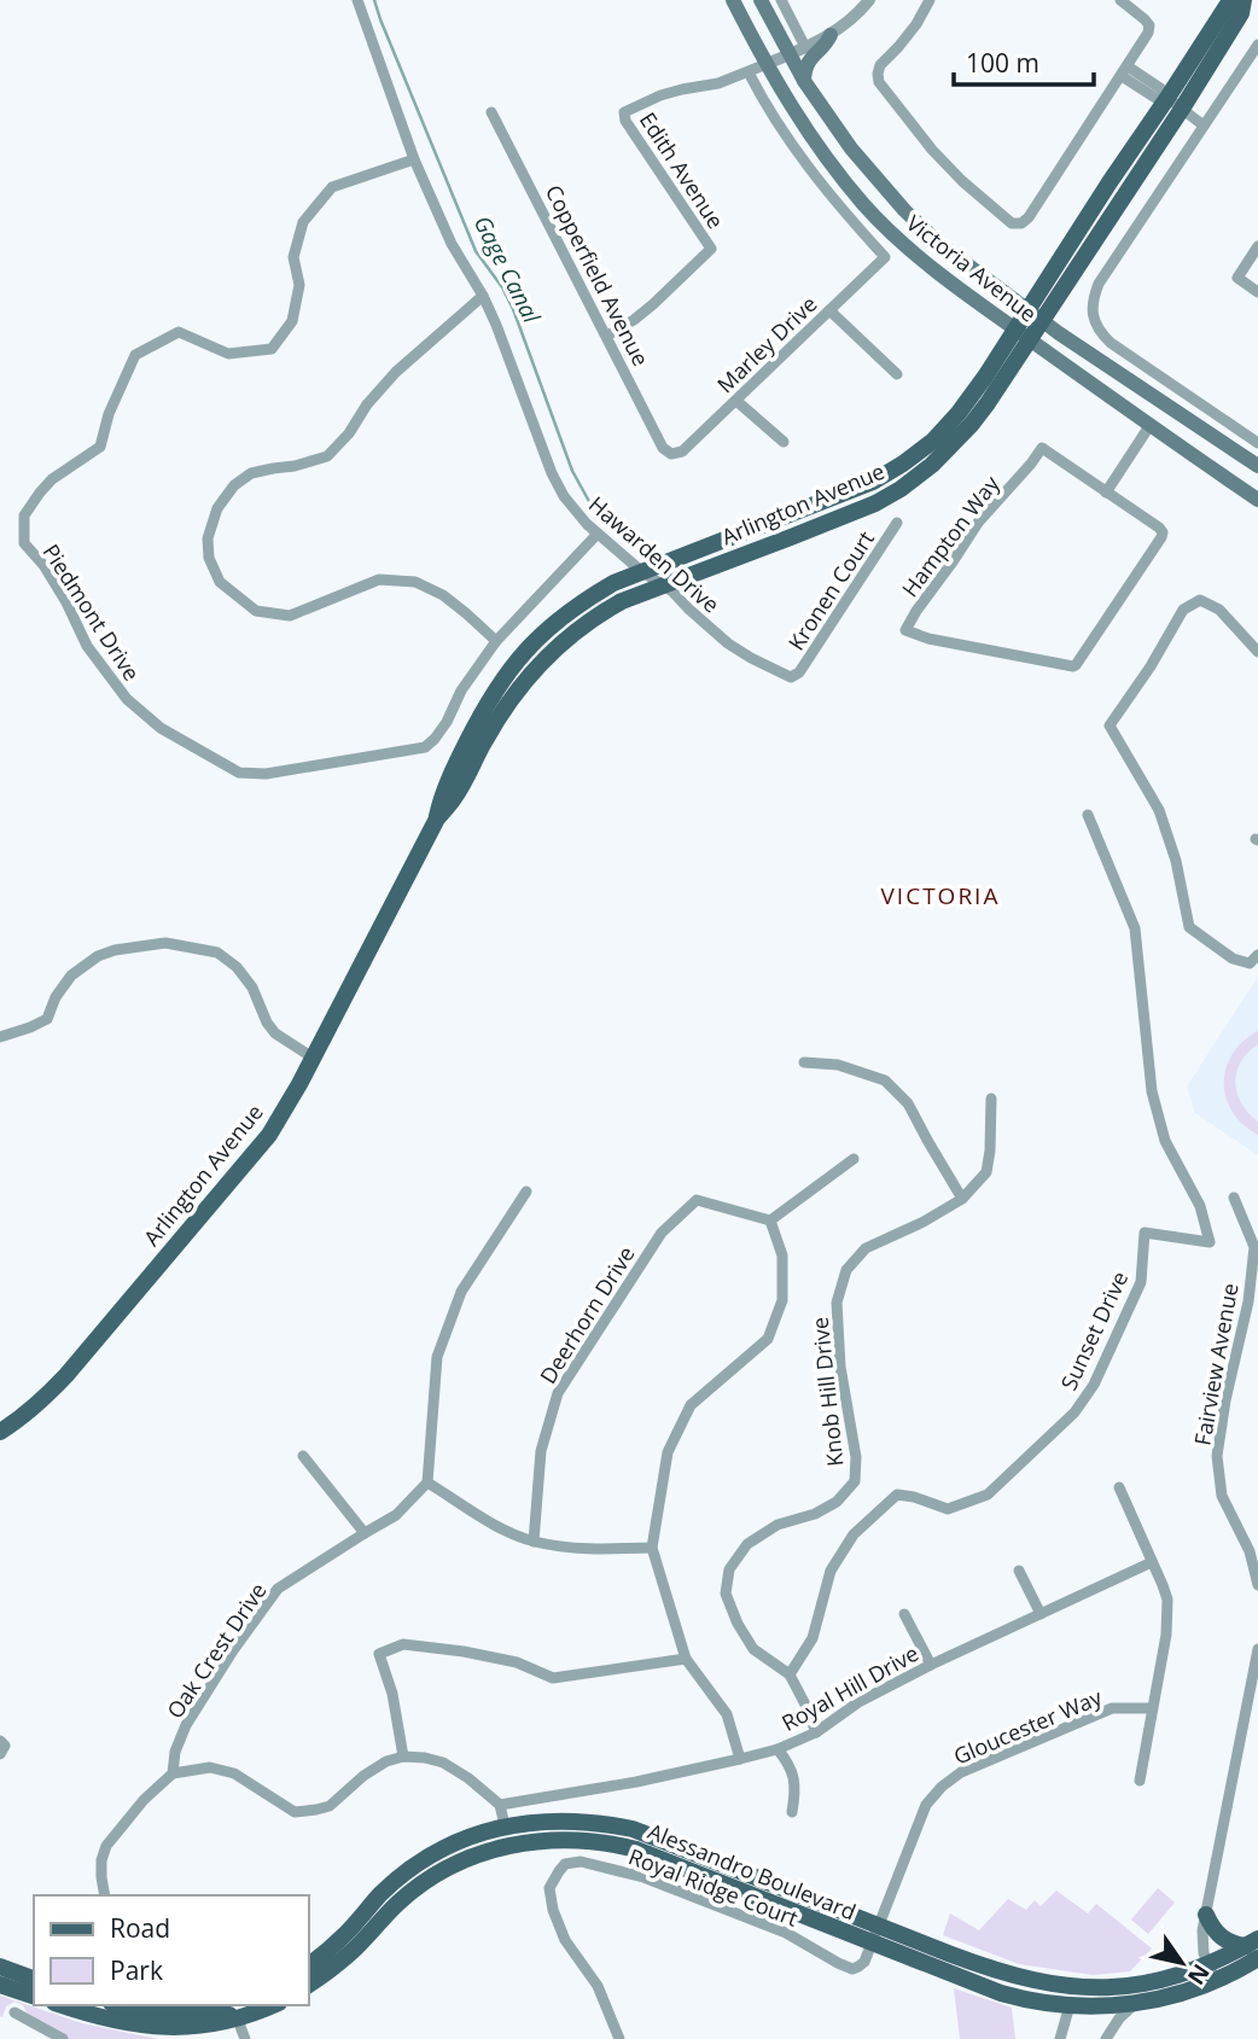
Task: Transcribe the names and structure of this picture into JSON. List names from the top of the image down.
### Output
{
  "streets": {
    "main road": ["Victoria Avenue", "Arlington Avenue", "Alessandro Boulevard"],
    "street": [
      "Edith Avenue",
      "Copperfield Avenue",
      "Marley Drive",
      "Hampton Way",
      "Hawarden Drive",
      "Kronen Court",
      "Piedmont Drive",
      "Deerhorn Drive",
      "Sunset Drive",
      "Fairview Avenue",
      "Knob Hill Drive",
      "Oak Crest Drive",
      "Royal Hill Drive",
      "Gloucester Way",
      "Royal Ridge Court"
    ]
  },
  "crossings": [
    ["Edith Avenue", "Copperfield Avenue"],
    ["Edith Avenue", "Marley Drive"],
    ["Victoria Avenue", "Arlington Avenue"],
    ["Copperfield Avenue", "Marley Drive"],
    ["Arlington Avenue", "Hawarden Drive"],
    ["Hawarden Drive", "Kronen Court"],
    ["Hawarden Drive", "Piedmont Drive"],
    ["Sunset Drive", "Knob Hill Drive"],
    ["Gloucester Way", "Alessandro Boulevard"],
    ["Gloucester Way", "Royal Ridge Court"],
    ["Alessandro Boulevard", "Royal Ridge Court"]
  ],
  "districts": ["VICTORIA"],
  "water": ["Gage Canal"],
  "legend": ["Road", "Park"],
  "scale_bar": "100 m",
  "north": "bottom right"
}
